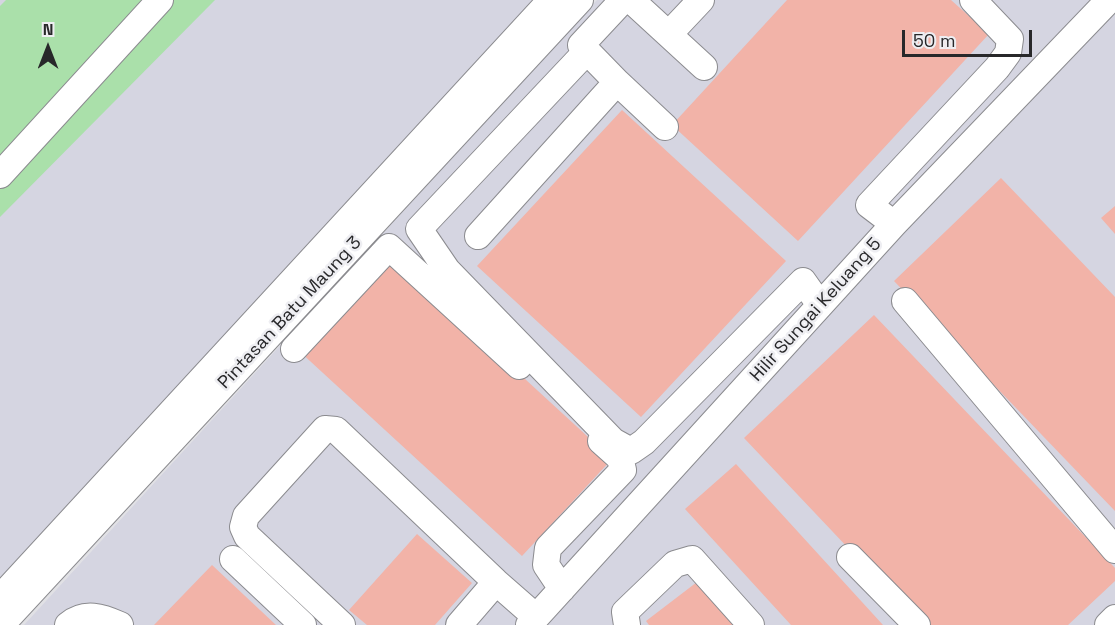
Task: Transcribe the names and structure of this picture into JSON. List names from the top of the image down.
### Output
{
  "streets": {
    "street": ["Hilir Sungai Keluang 5", "Pintasan Batu Maung 3"]
  },
  "scale_bar": "50 m",
  "north": "top"
}
